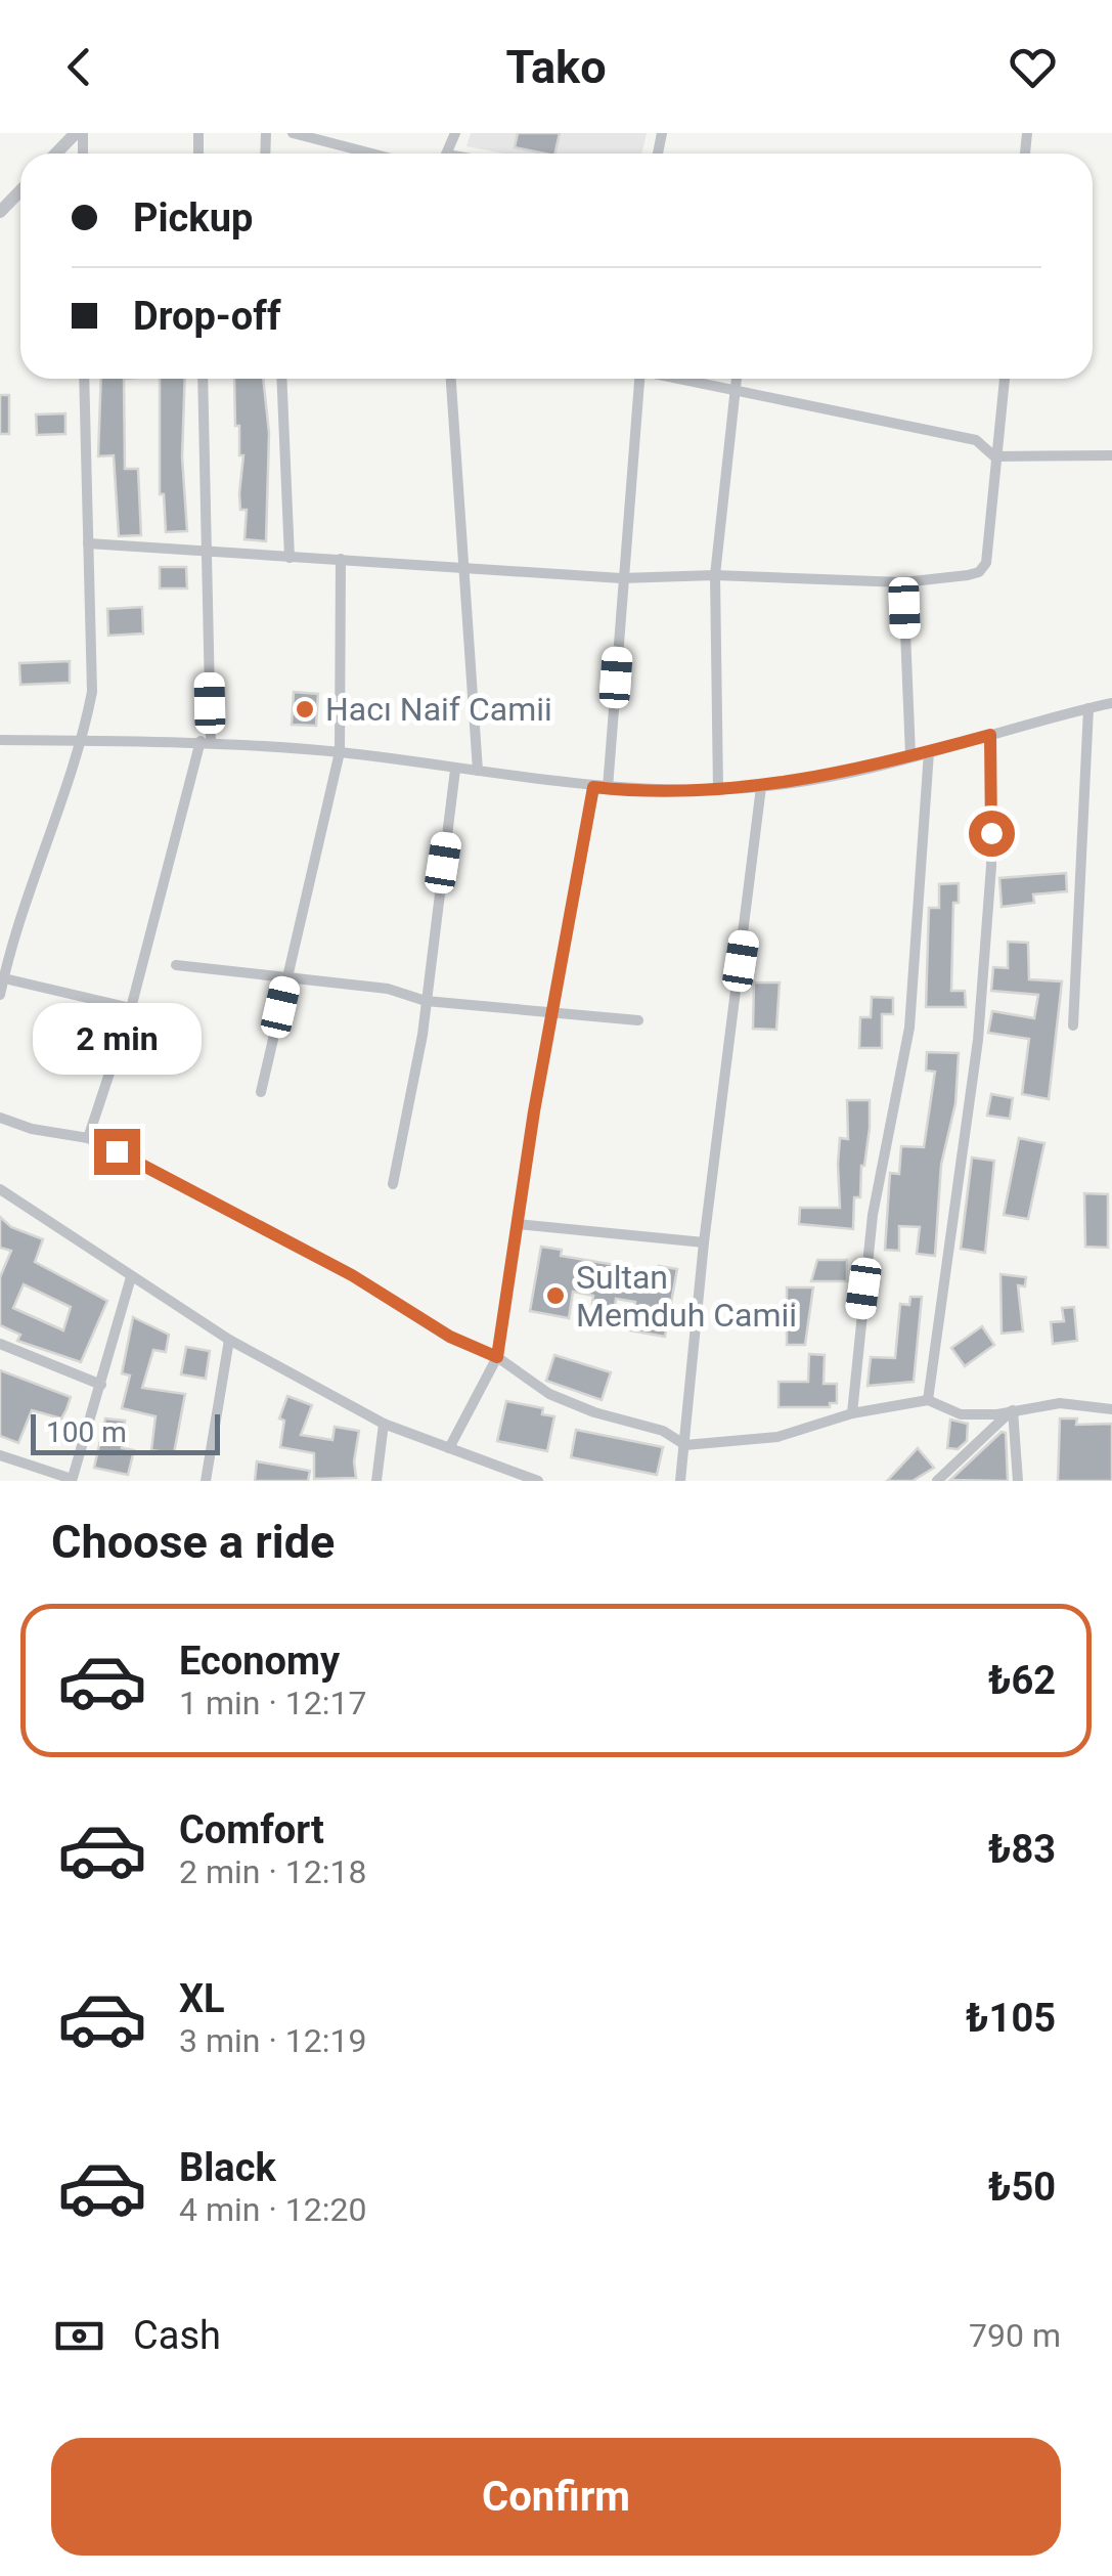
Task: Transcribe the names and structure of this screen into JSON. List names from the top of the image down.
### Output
{
  "places": ["Hacı Naif Camii", "Sultan Memduh Camii"],
  "scale_bar": "100 m",
  "page": {
    "header": "Tako",
    "banner": ["Pickup", "Drop-off"],
    "bubble": "2 min",
    "scale": "100 m",
    "heading": "Choose a ride",
    "list": [
      {
        "name": "Economy",
        "note": "1 min · 12:17",
        "value": "₺62"
      },
      {
        "name": "Comfort",
        "note": "2 min · 12:18",
        "value": "₺83"
      },
      {
        "name": "XL",
        "note": "3 min · 12:19",
        "value": "₺105"
      },
      {
        "name": "Black",
        "note": "4 min · 12:20",
        "value": "₺50"
      }
    ],
    "pay": ["Cash", "790 m"],
    "buttons": "Confirm"
  }
}
